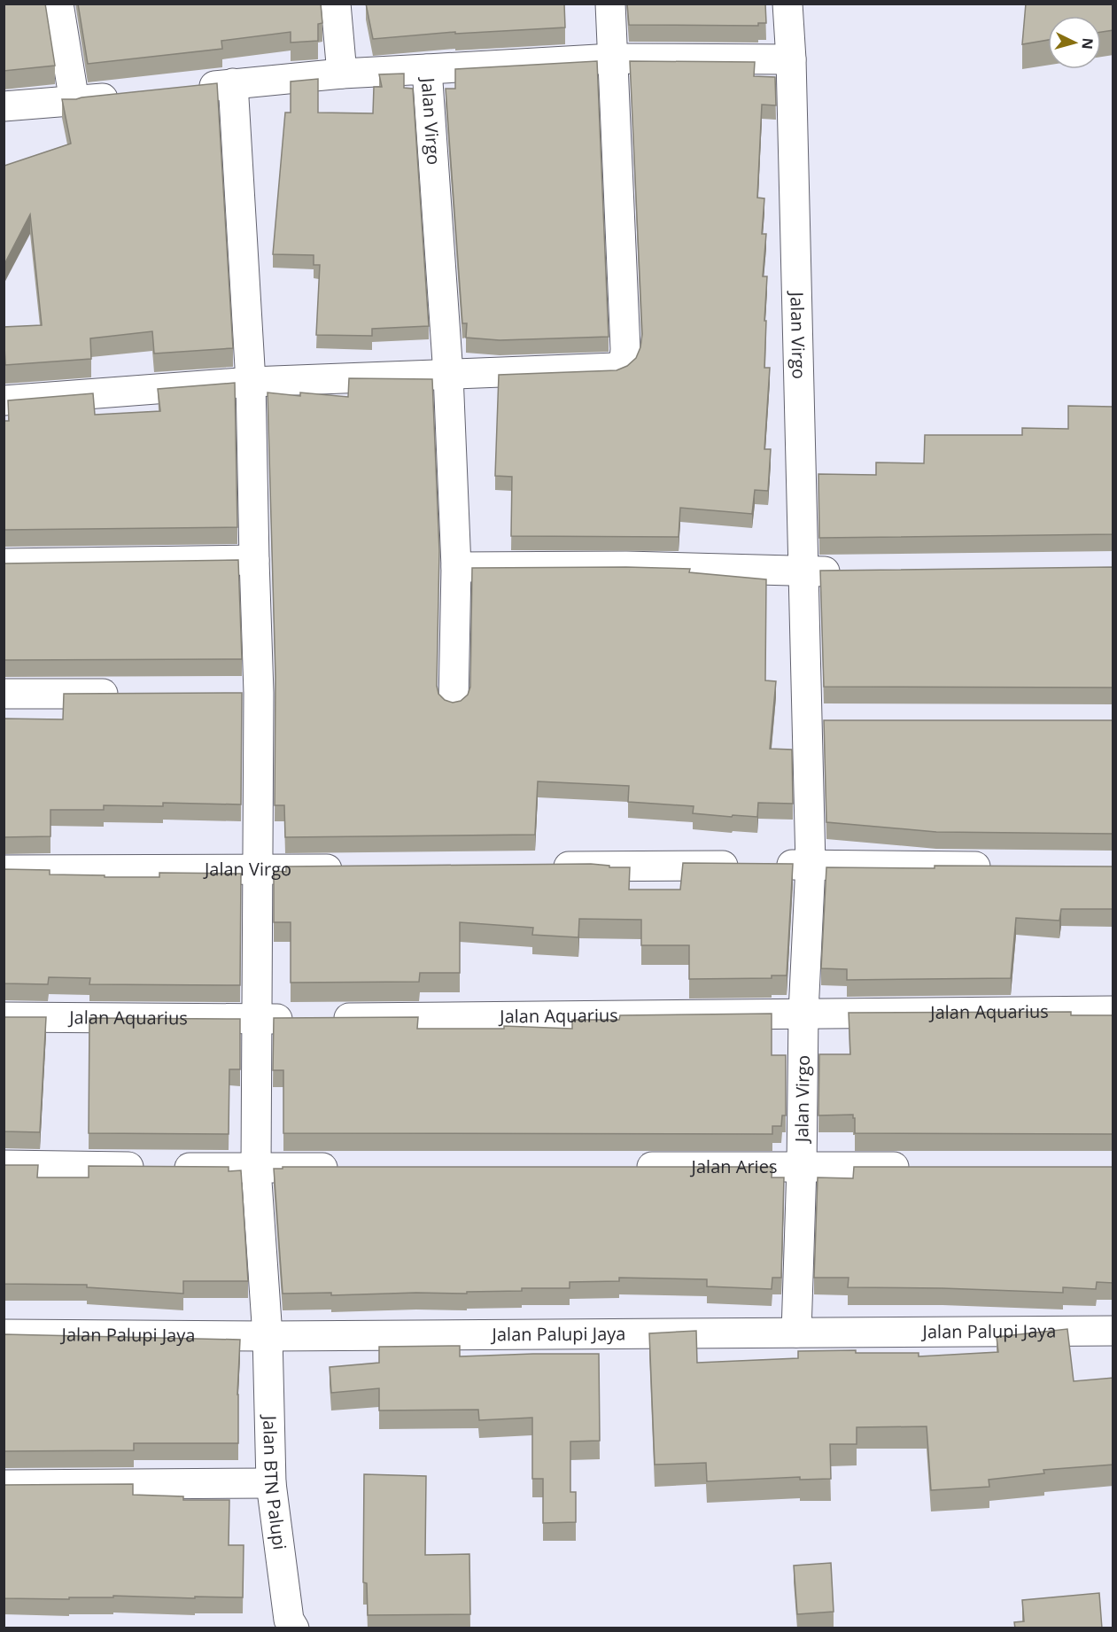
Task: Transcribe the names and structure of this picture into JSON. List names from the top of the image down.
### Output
{
  "streets": {
    "street": [
      "Jalan Virgo",
      "Jalan Aquarius",
      "Jalan Aries",
      "Jalan Palupi Jaya",
      "Jalan BTN Palupi"
    ]
  },
  "crossings": [
    ["Jalan Virgo", "Jalan Aquarius"],
    ["Jalan Virgo", "Jalan Aries"],
    ["Jalan Virgo", "Jalan Palupi Jaya"],
    ["Jalan Virgo", "Jalan BTN Palupi"],
    ["Jalan Aquarius", "Jalan BTN Palupi"],
    ["Jalan Palupi Jaya", "Jalan BTN Palupi"]
  ],
  "north": "right"
}
